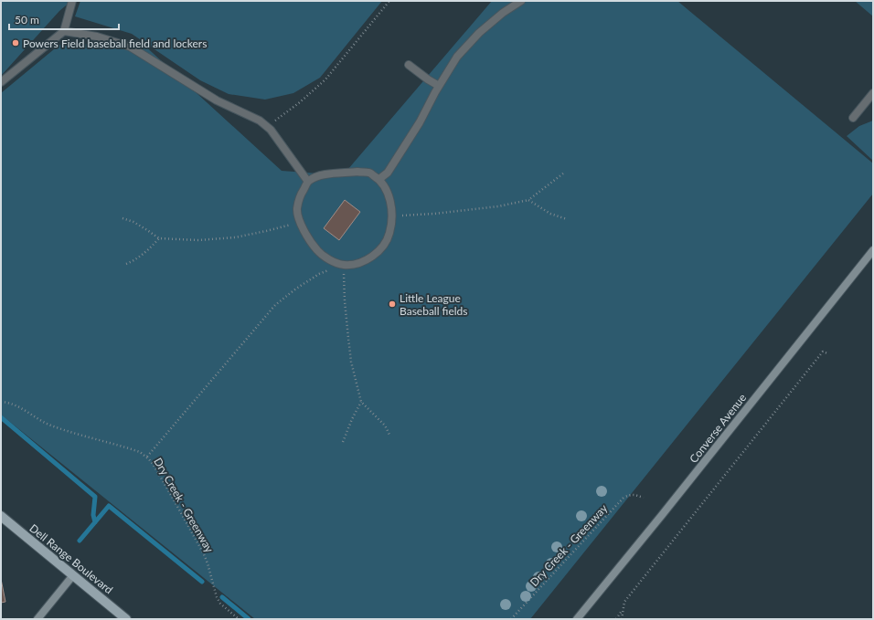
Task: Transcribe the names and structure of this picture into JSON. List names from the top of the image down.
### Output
{
  "streets": {
    "main road": ["Converse Avenue", "Dell Range Boulevard"],
    "path": ["Dry Creek - Greenway"]
  },
  "places": ["Powers Field baseball field and lockers", "Little League Baseball fields"],
  "scale_bar": "50 m"
}
